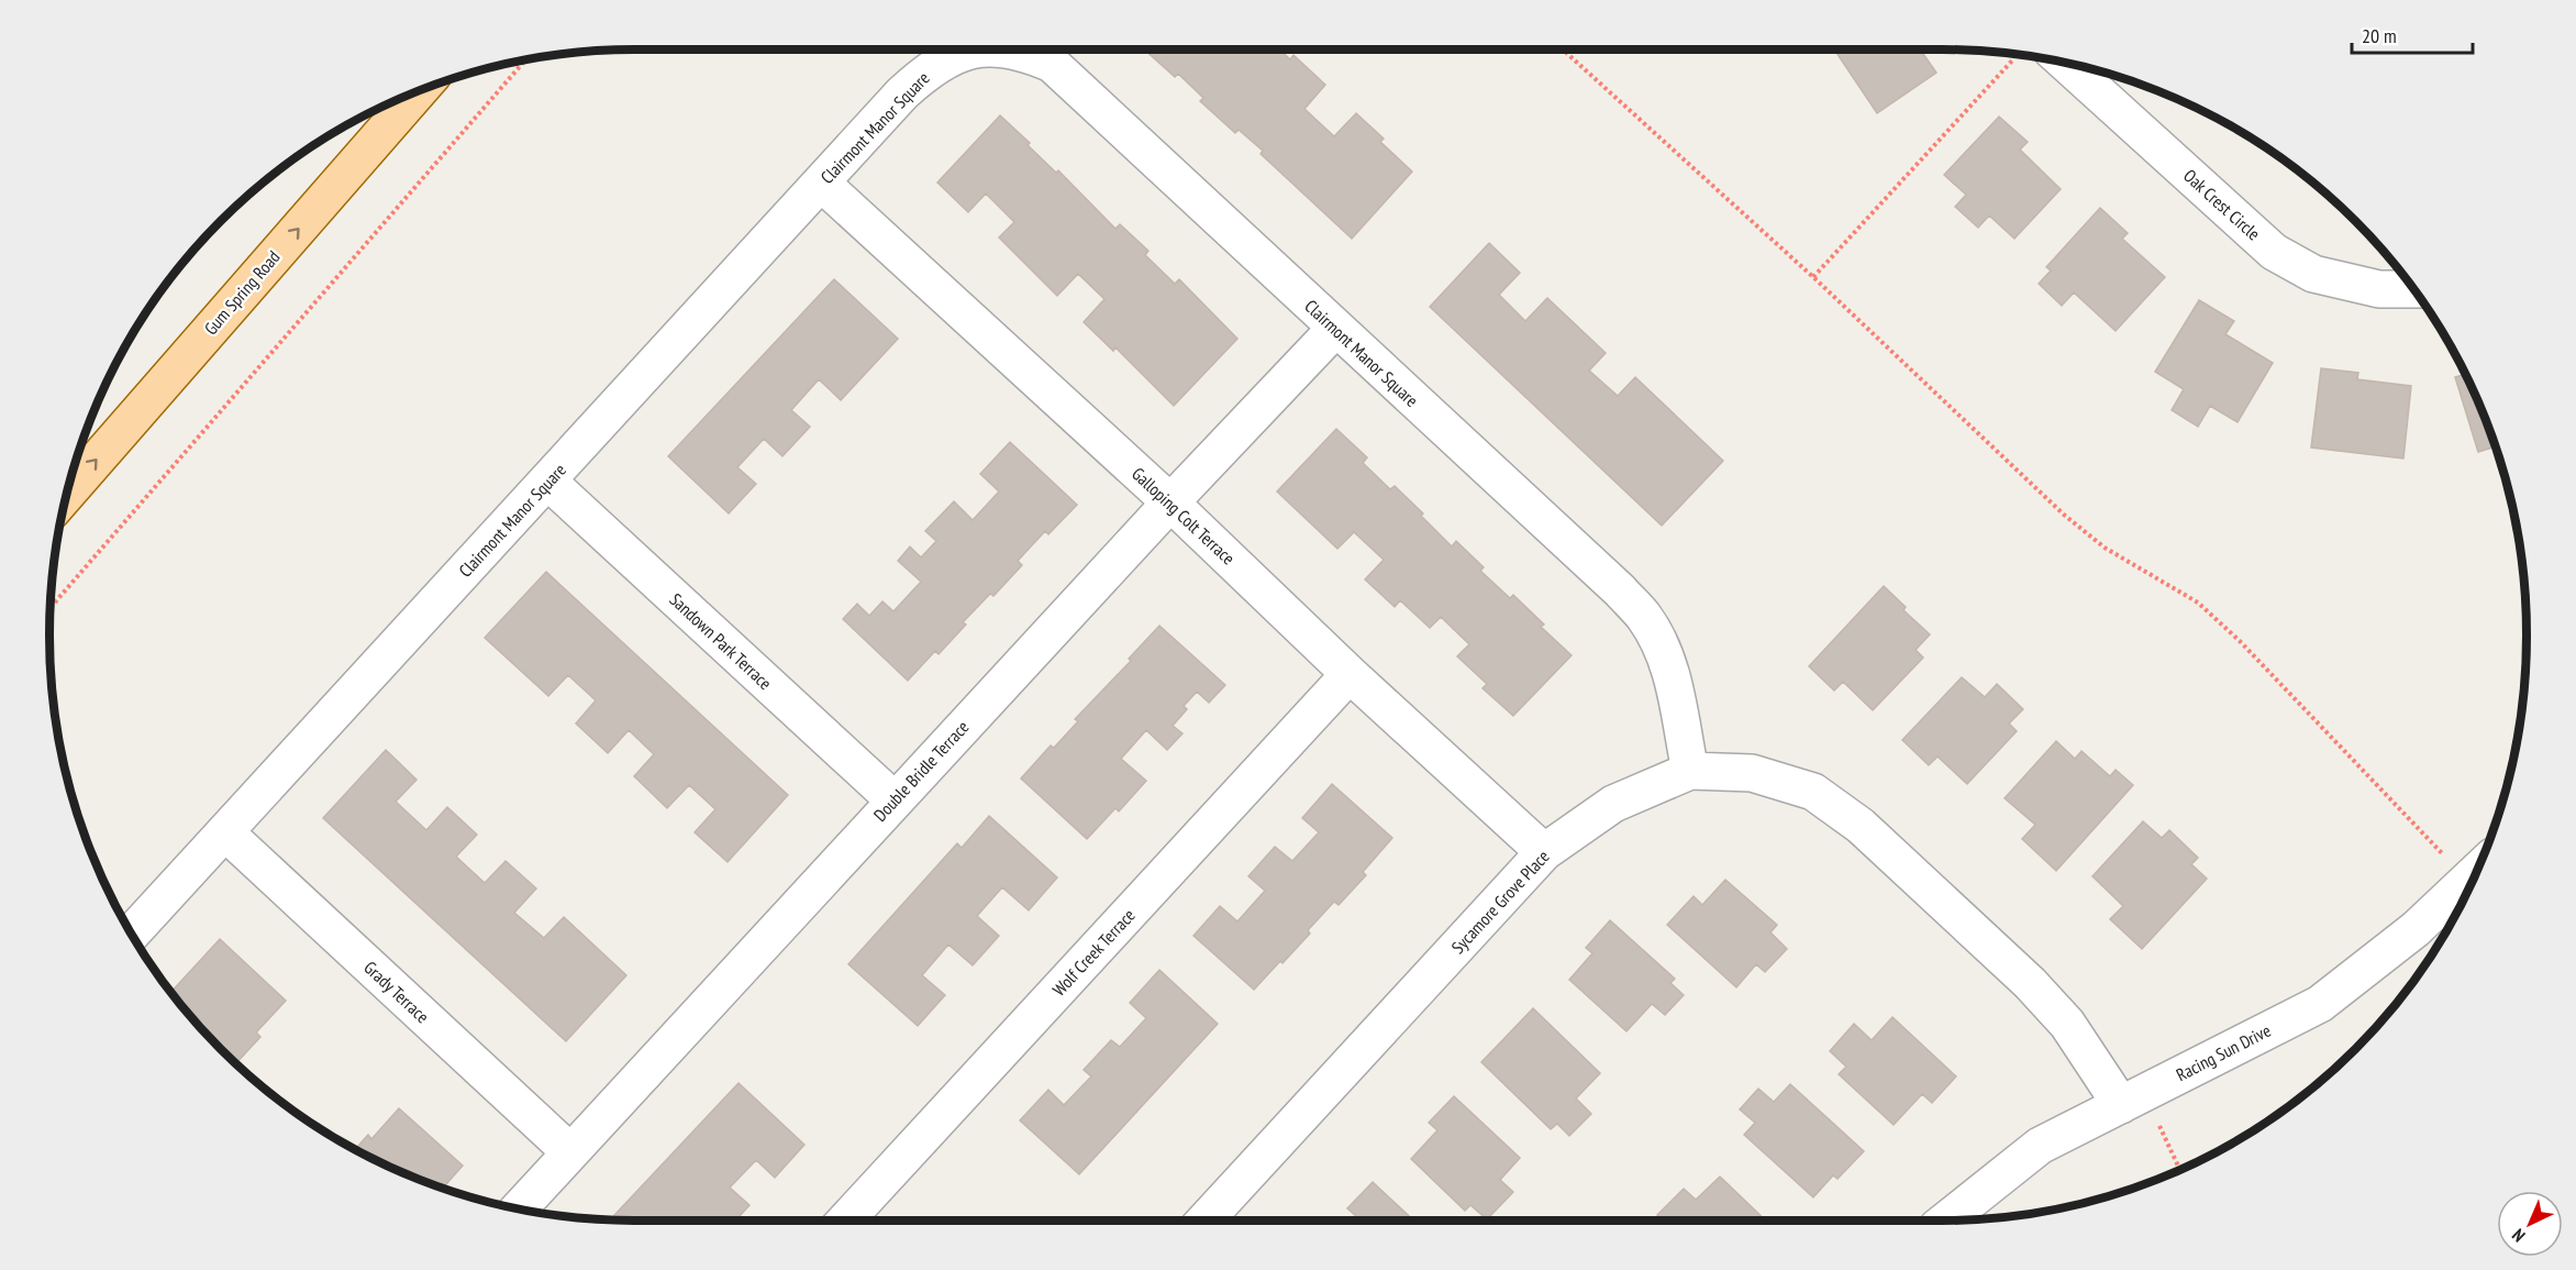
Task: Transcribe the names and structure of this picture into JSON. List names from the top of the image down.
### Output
{
  "streets": {
    "main road": ["Gum Spring Road"],
    "street": [
      "Clairmont Manor Square",
      "Oak Crest Circle",
      "Galloping Colt Terrace",
      "Sandown Park Terrace",
      "Double Bridle Terrace",
      "Sycamore Grove Place",
      "Wolf Creek Terrace",
      "Grady Terrace",
      "Racing Sun Drive"
    ]
  },
  "crossings": [
    ["Clairmont Manor Square", "Galloping Colt Terrace"],
    ["Clairmont Manor Square", "Sandown Park Terrace"],
    ["Clairmont Manor Square", "Double Bridle Terrace"],
    ["Clairmont Manor Square", "Sycamore Grove Place"],
    ["Clairmont Manor Square", "Grady Terrace"],
    ["Galloping Colt Terrace", "Double Bridle Terrace"],
    ["Galloping Colt Terrace", "Sycamore Grove Place"],
    ["Galloping Colt Terrace", "Wolf Creek Terrace"],
    ["Sandown Park Terrace", "Double Bridle Terrace"],
    ["Double Bridle Terrace", "Grady Terrace"],
    ["Sycamore Grove Place", "Racing Sun Drive"]
  ],
  "one_way": ["Gum Spring Road"],
  "scale_bar": "20 m",
  "north": "bottom left"
}
